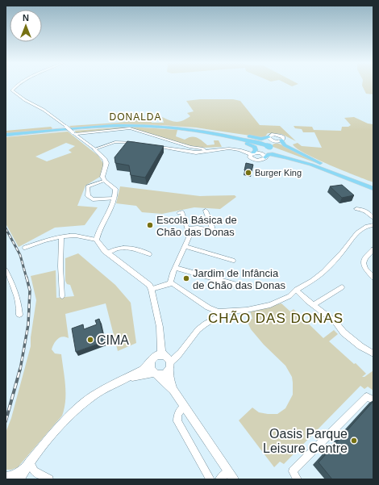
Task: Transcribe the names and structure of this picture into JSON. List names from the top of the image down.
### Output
{
  "districts": ["DONALDA", "CHÃO DAS DONAS"],
  "places": [
    "Burger King",
    "Escola Básica de Chão das Donas",
    "Jardim de Infância de Chão das Donas",
    "CIMA",
    "Oasis Parque Leisure Centre"
  ],
  "north": "top"
}
